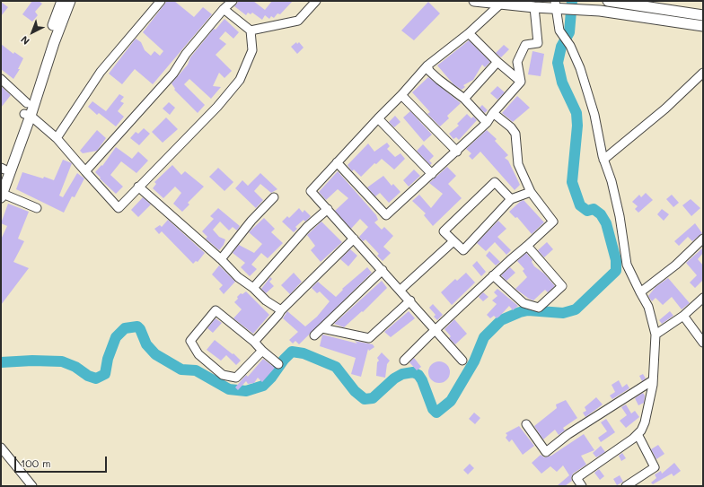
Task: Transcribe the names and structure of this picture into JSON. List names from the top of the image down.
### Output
{
  "scale_bar": "100 m",
  "north": "bottom left"
}
